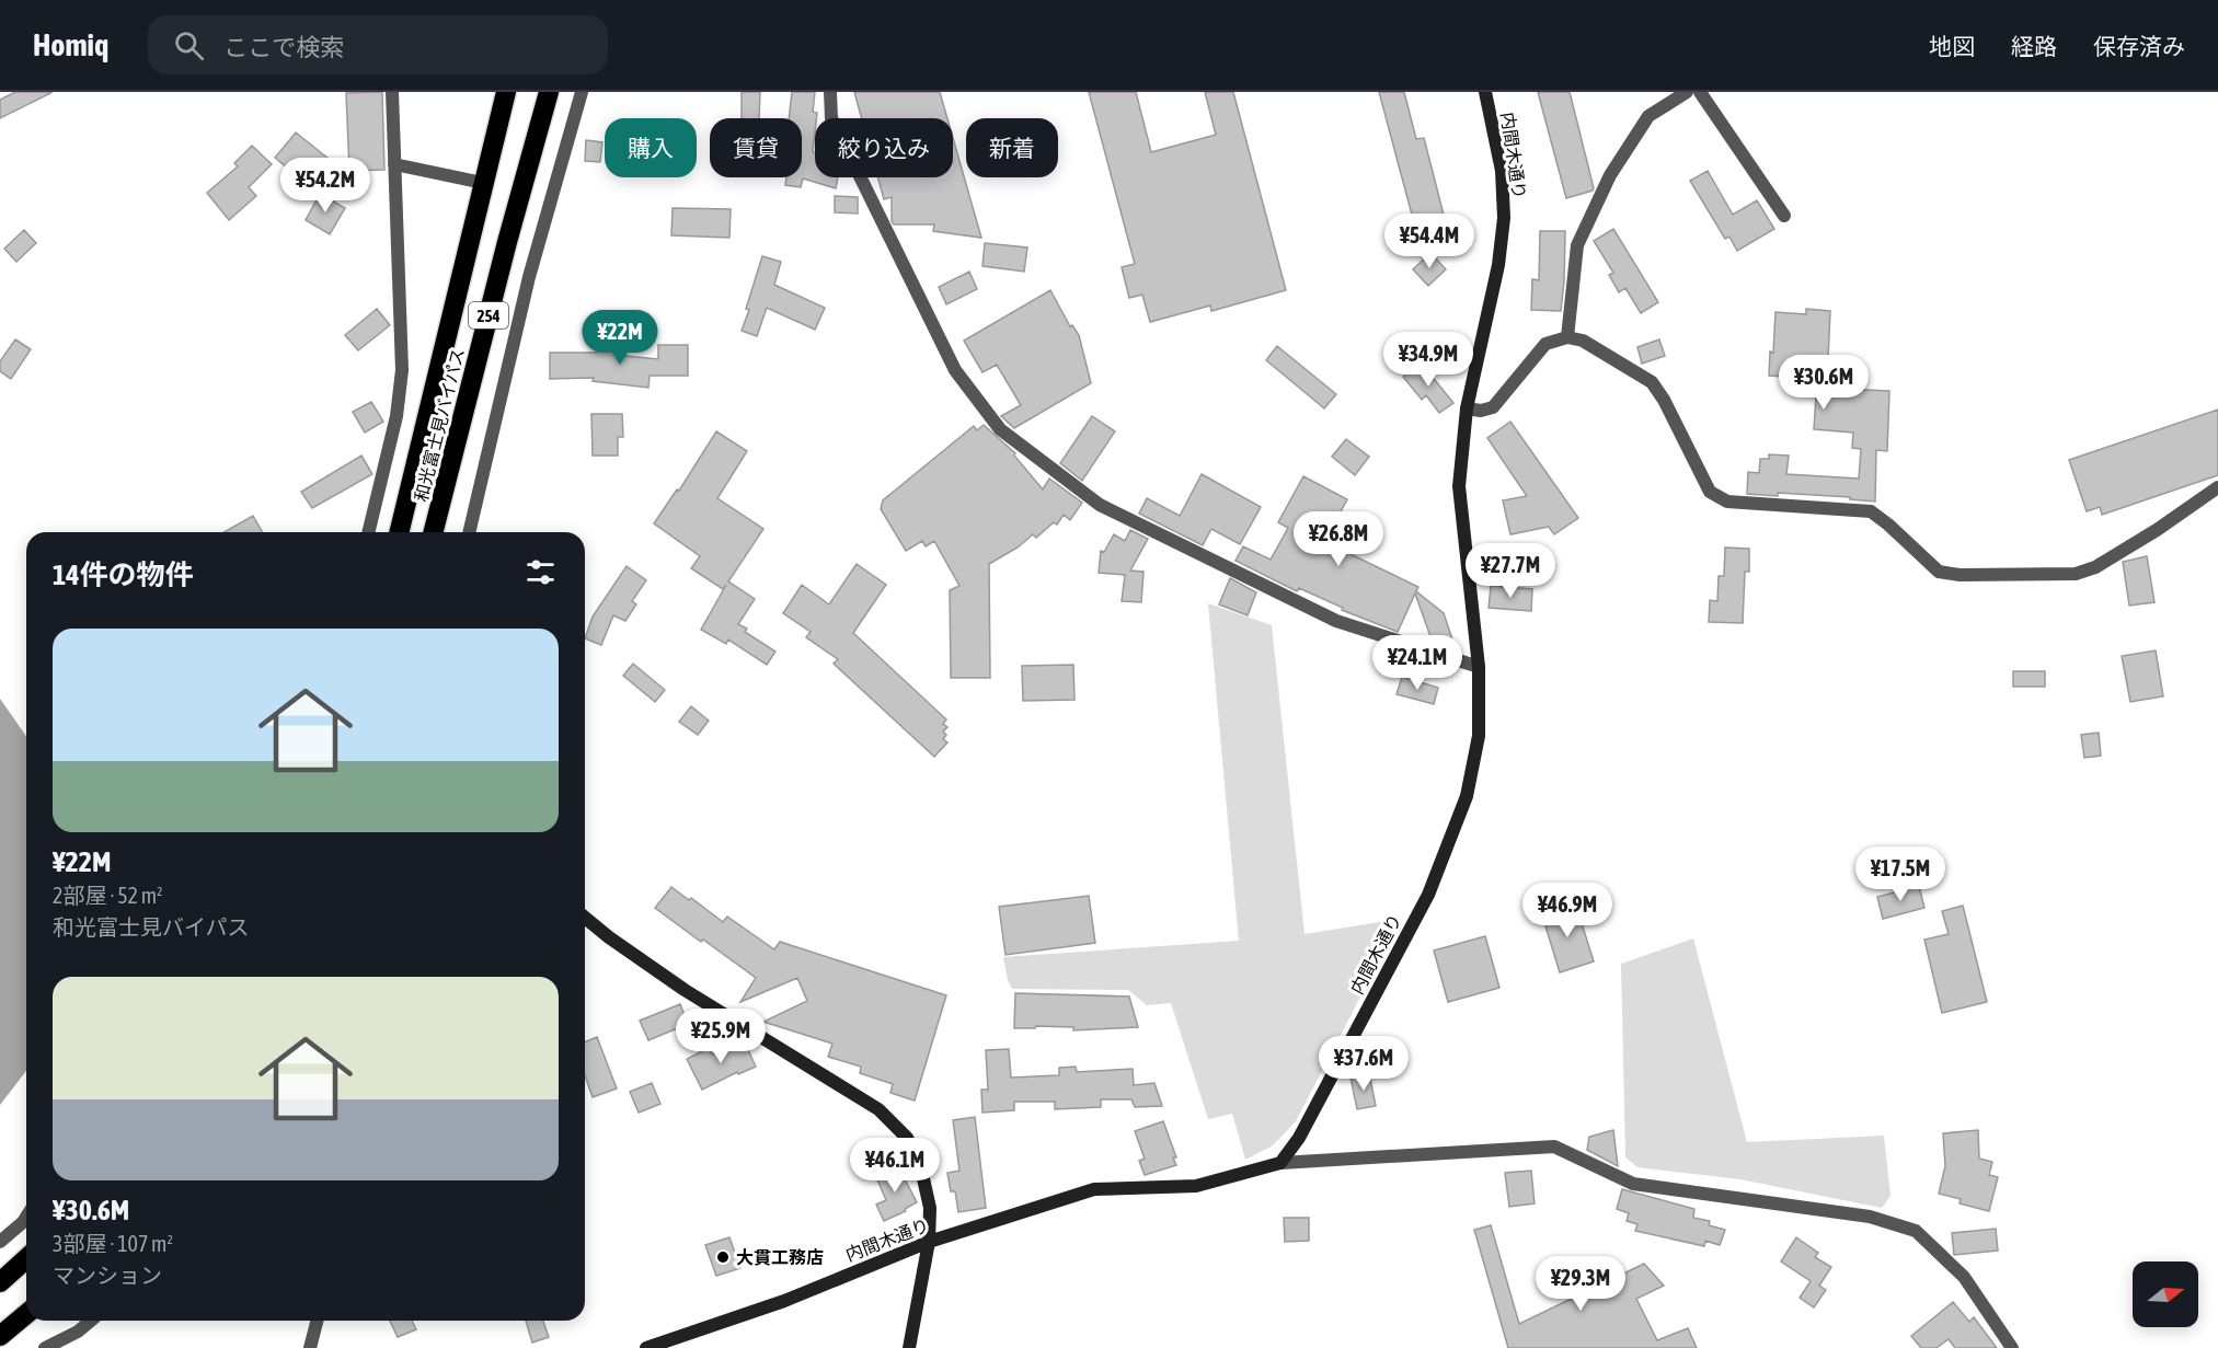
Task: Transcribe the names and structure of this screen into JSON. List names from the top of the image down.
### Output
{
  "streets": {
    "highway": ["254", "和光富士見バイパス"],
    "street": ["内間木通り"]
  },
  "places": ["大貫工務店"],
  "north": "right",
  "page": {
    "header": "Homiq",
    "search": "ここで検索",
    "nav": ["地図", "経路", "保存済み"],
    "chip": [
      "購入",
      "賃貸",
      "絞り込み",
      "新着"
    ],
    "price": [
      "¥54.2M",
      "¥54.4M",
      "¥22M",
      "¥34.9M",
      "¥30.6M",
      "¥26.8M",
      "¥27.7M",
      "¥24.1M",
      "¥17.5M",
      "¥46.9M",
      "¥25.9M",
      "¥37.6M",
      "¥46.1M",
      "¥29.3M"
    ],
    "heading": "14件の物件",
    "list": [
      {
        "name": "¥22M",
        "note": "2部屋 · 52 m² · 和光富士見バイパス"
      },
      {
        "name": "¥30.6M",
        "note": "3部屋 · 107 m² · マンション"
      }
    ]
  }
}
